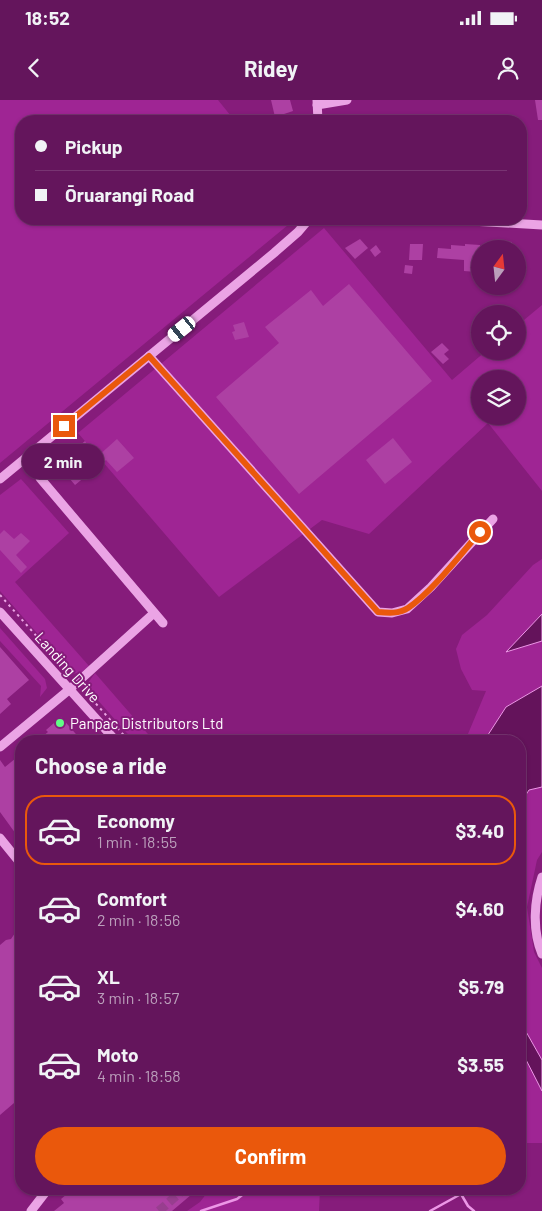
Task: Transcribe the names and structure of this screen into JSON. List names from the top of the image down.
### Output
{
  "streets": {
    "street": ["Landing Drive"]
  },
  "places": ["Panpac Distributors Ltd"],
  "north": "top",
  "page": {
    "status": "18:52",
    "header": "Ridey",
    "banner": ["Pickup", "Ōruarangi Road"],
    "bubble": "2 min",
    "heading": "Choose a ride",
    "list": [
      {
        "name": "Economy",
        "note": "1 min · 18:55",
        "value": "$3.40"
      },
      {
        "name": "Comfort",
        "note": "2 min · 18:56",
        "value": "$4.60"
      },
      {
        "name": "XL",
        "note": "3 min · 18:57",
        "value": "$5.79"
      },
      {
        "name": "Moto",
        "note": "4 min · 18:58",
        "value": "$3.55"
      }
    ],
    "buttons": "Confirm"
  }
}
